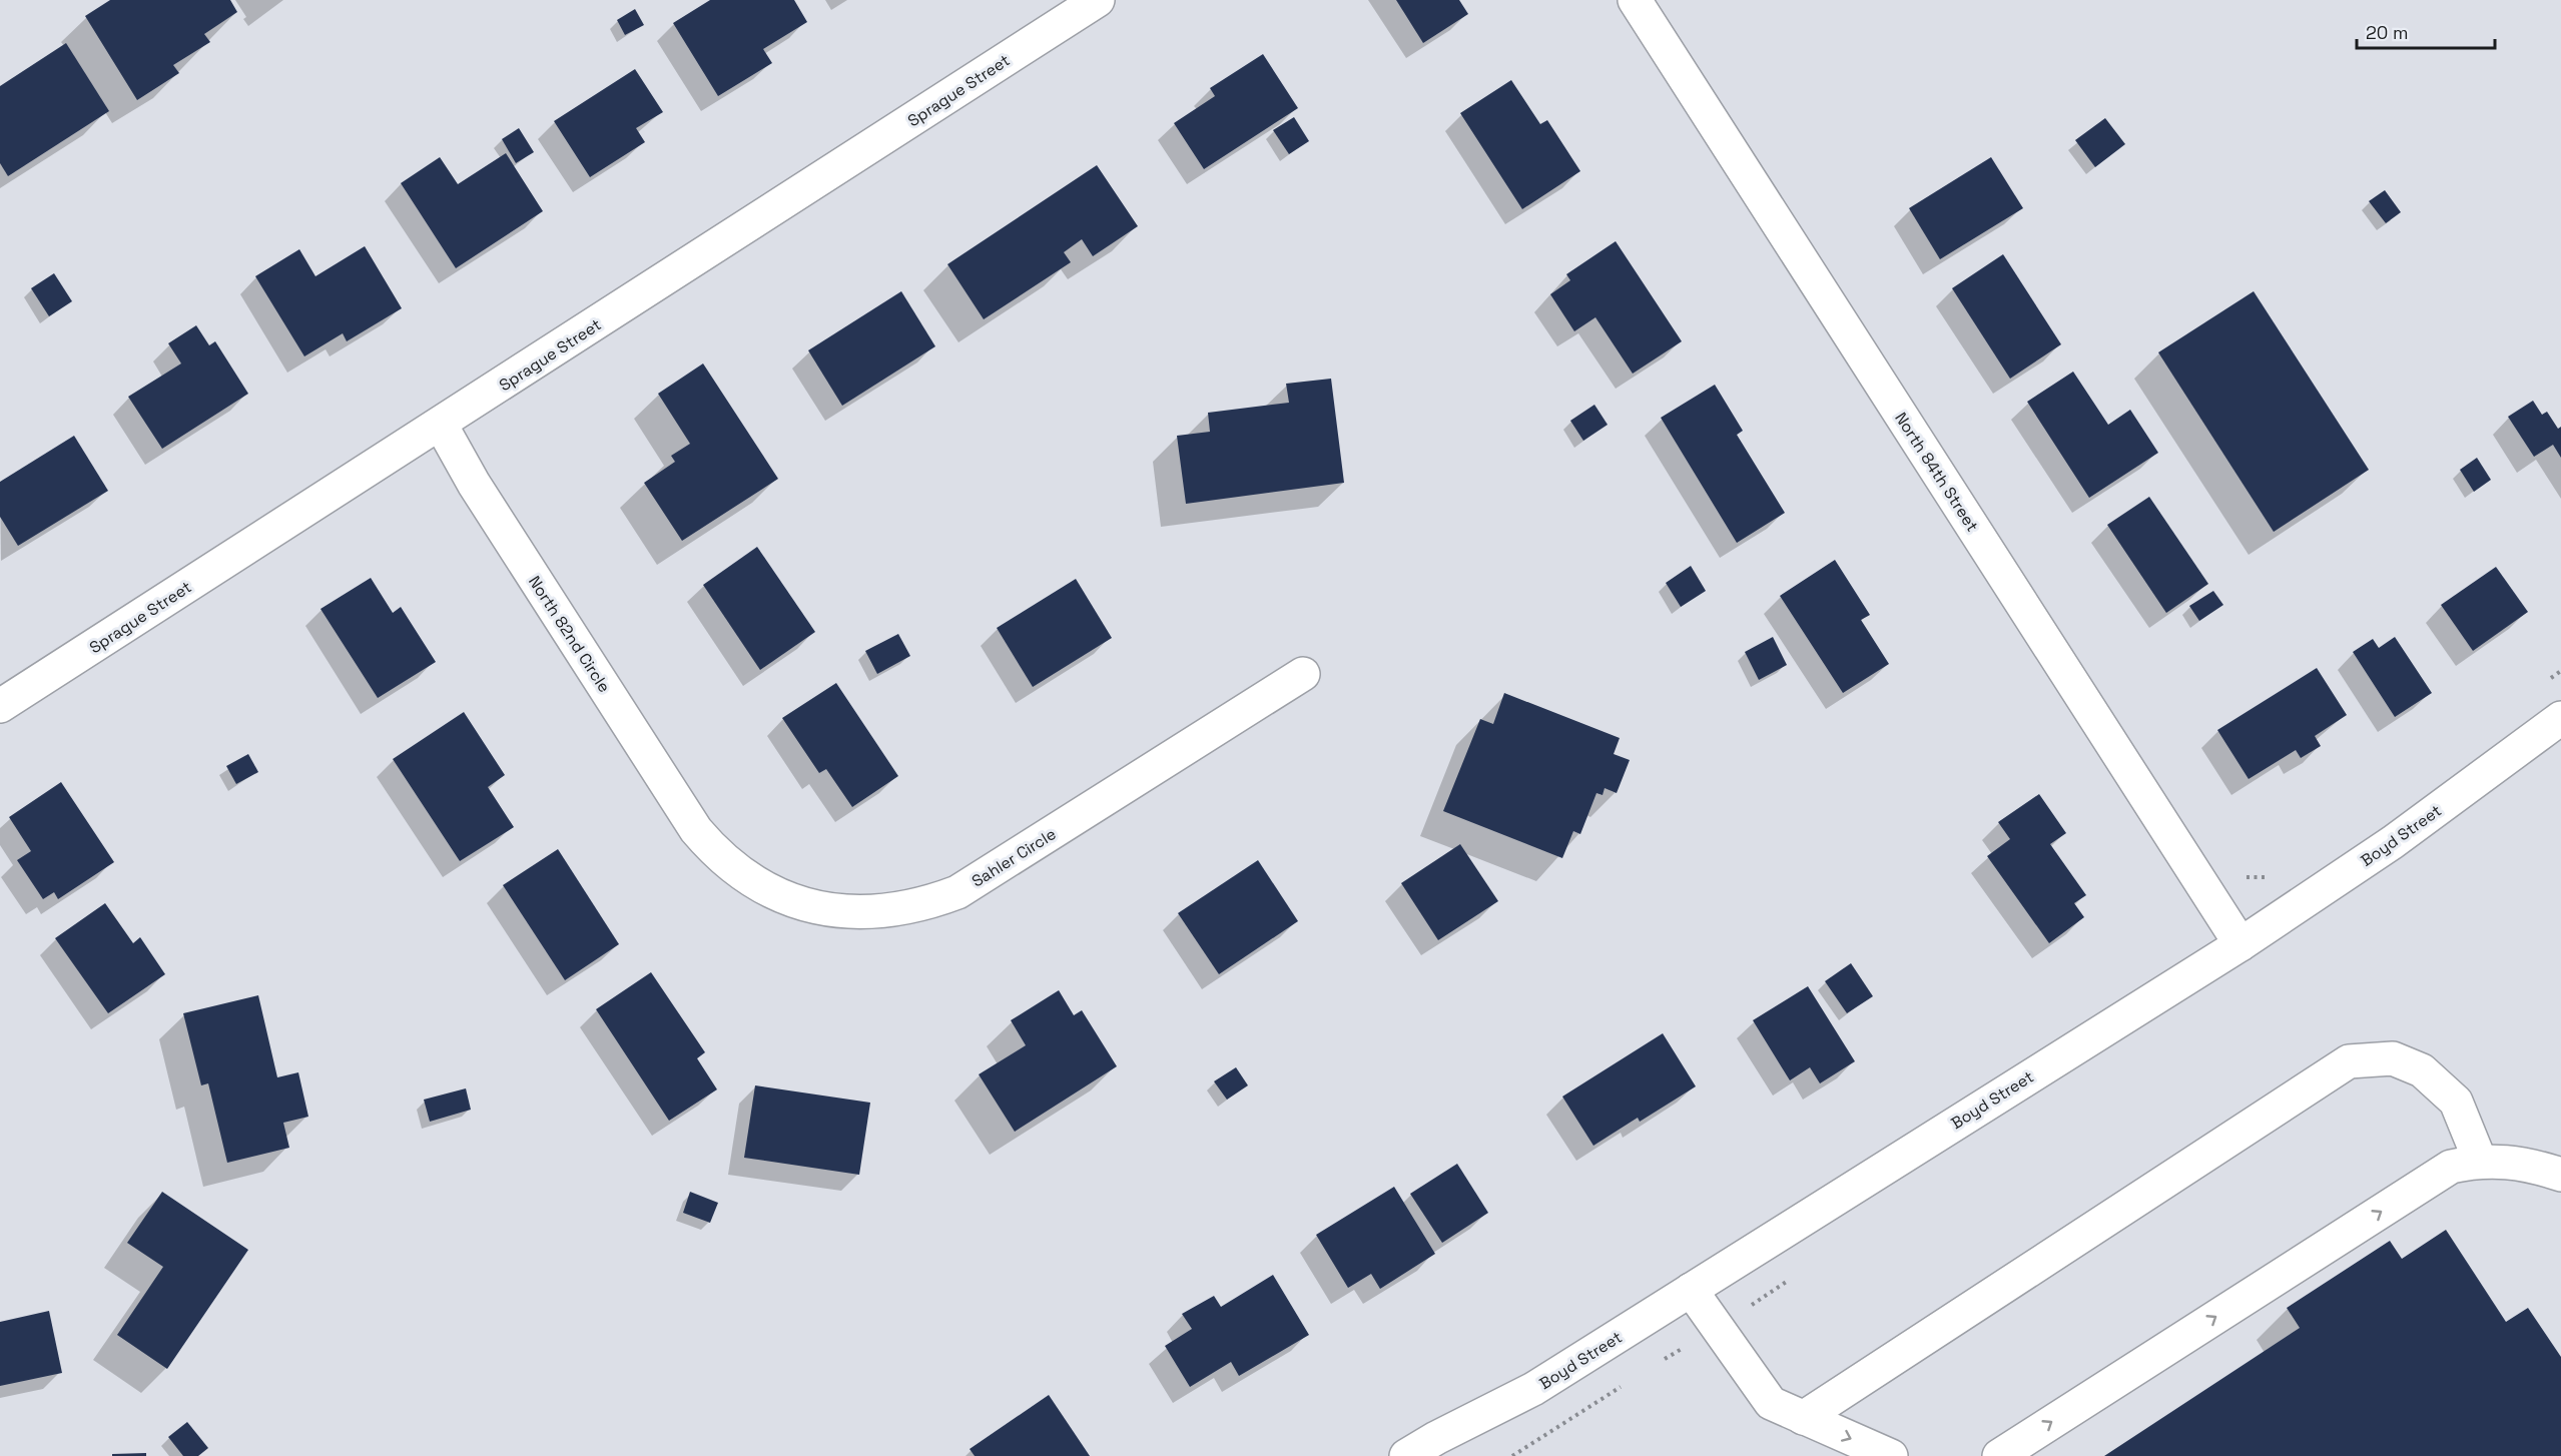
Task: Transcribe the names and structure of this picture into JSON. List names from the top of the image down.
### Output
{
  "streets": {
    "street": [
      "Sprague Street",
      "North 84th Street",
      "North 82nd Circle",
      "Boyd Street",
      "Sahler Circle"
    ]
  },
  "crossings": [
    ["Sprague Street", "North 82nd Circle"],
    ["North 84th Street", "Boyd Street"],
    ["North 82nd Circle", "Sahler Circle"]
  ],
  "scale_bar": "20 m"
}
